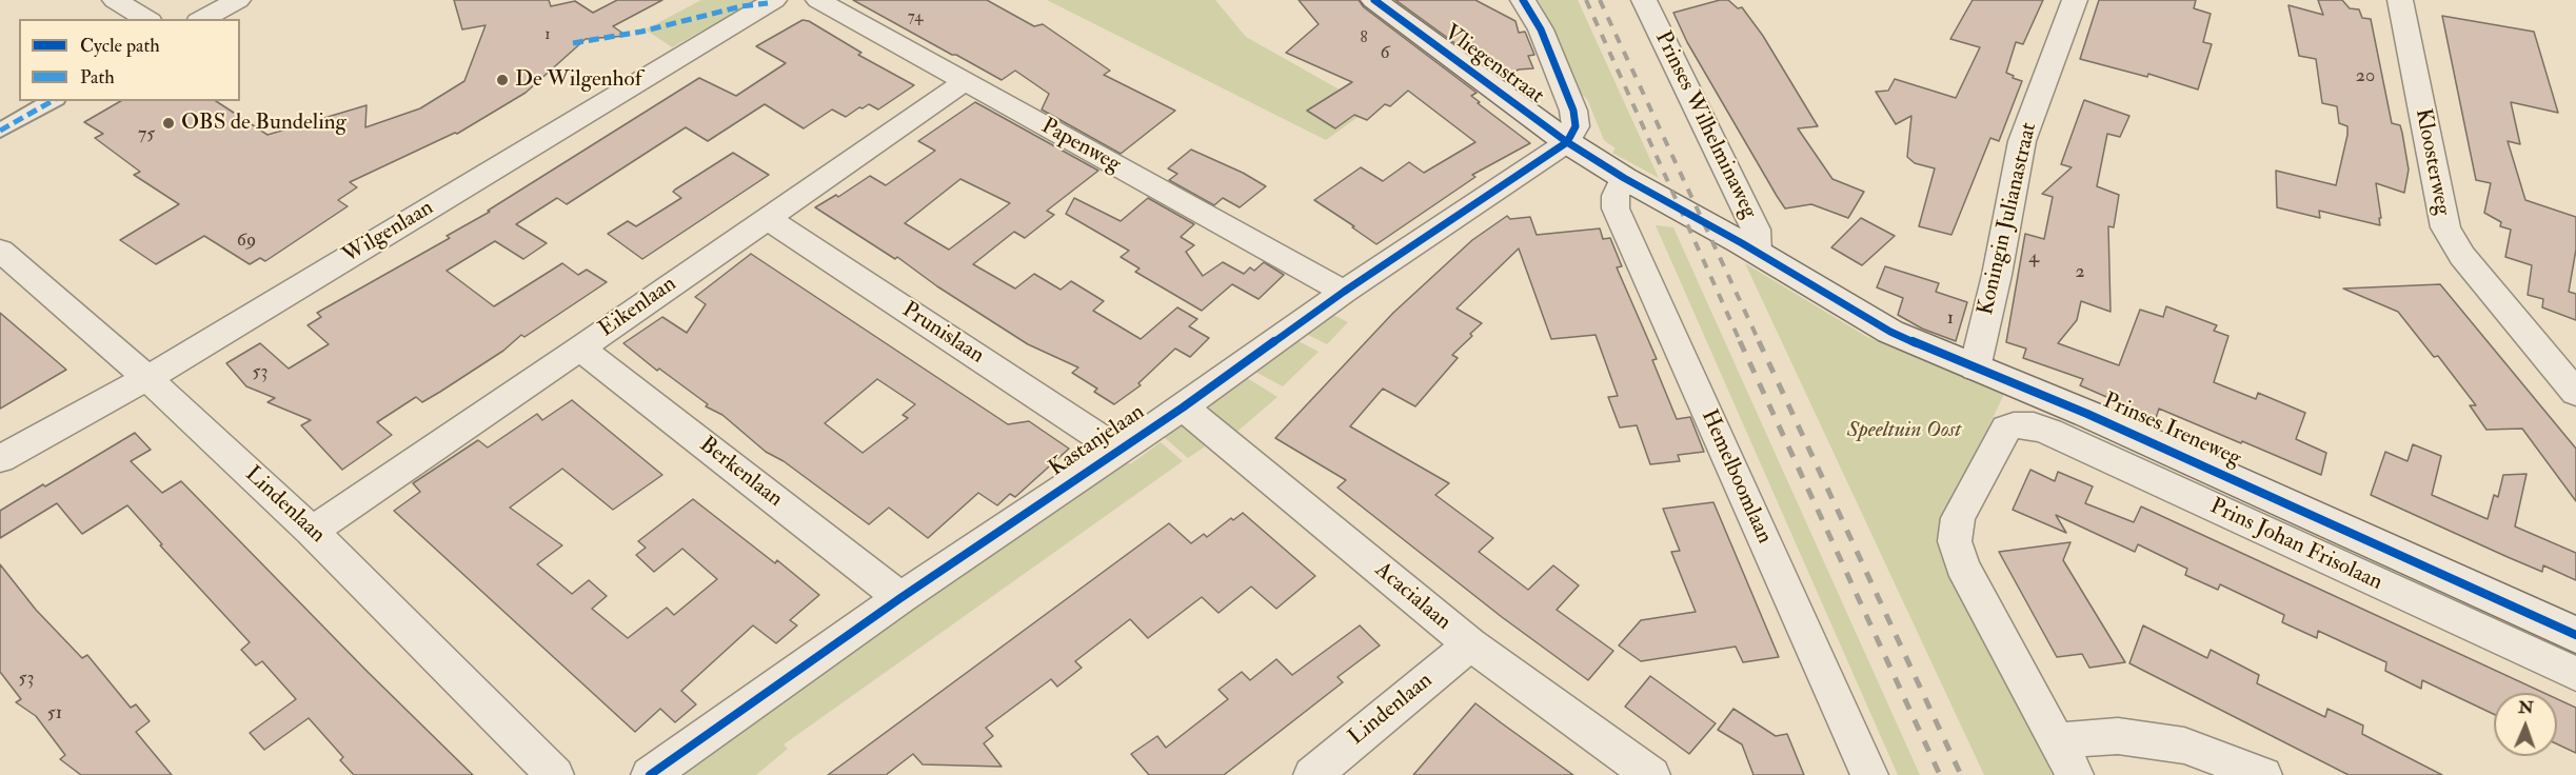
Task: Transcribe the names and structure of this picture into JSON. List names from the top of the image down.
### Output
{
  "streets": {
    "main road": ["Vliegenstraat", "Prinses Ireneweg"],
    "street": [
      "Prinses Wilhelminaweg",
      "Papenweg",
      "Kloosterweg",
      "Koningin Julianastraat",
      "Wilgenlaan",
      "Eikenlaan",
      "Prunislaan",
      "Kastanjelaan",
      "Berkenlaan",
      "Hemelboomlaan",
      "Lindenlaan",
      "Prins Johan Frisolaan",
      "Acacialaan"
    ]
  },
  "crossings": [
    ["Vliegenstraat", "Prinses Wilhelminaweg"],
    ["Vliegenstraat", "Prinses Ireneweg"],
    ["Vliegenstraat", "Kastanjelaan"],
    ["Vliegenstraat", "Hemelboomlaan"],
    ["Prinses Wilhelminaweg", "Prinses Ireneweg"],
    ["Papenweg", "Eikenlaan"],
    ["Papenweg", "Kastanjelaan"],
    ["Koningin Julianastraat", "Prinses Ireneweg"],
    ["Wilgenlaan", "Lindenlaan"],
    ["Eikenlaan", "Prunislaan"],
    ["Eikenlaan", "Berkenlaan"],
    ["Eikenlaan", "Lindenlaan"],
    ["Prunislaan", "Kastanjelaan"],
    ["Kastanjelaan", "Berkenlaan"],
    ["Kastanjelaan", "Acacialaan"],
    ["Lindenlaan", "Acacialaan"]
  ],
  "parks": ["Speeltuin Oost"],
  "places": ["De Wilgenhof", "OBS de Bundeling"],
  "house_numbers": [
    "74",
    "1",
    "8",
    "6",
    "20",
    "75",
    "69",
    "4",
    "2",
    "1",
    "53",
    "53",
    "51"
  ],
  "legend": ["Cycle path", "Path"],
  "north": "top"
}
